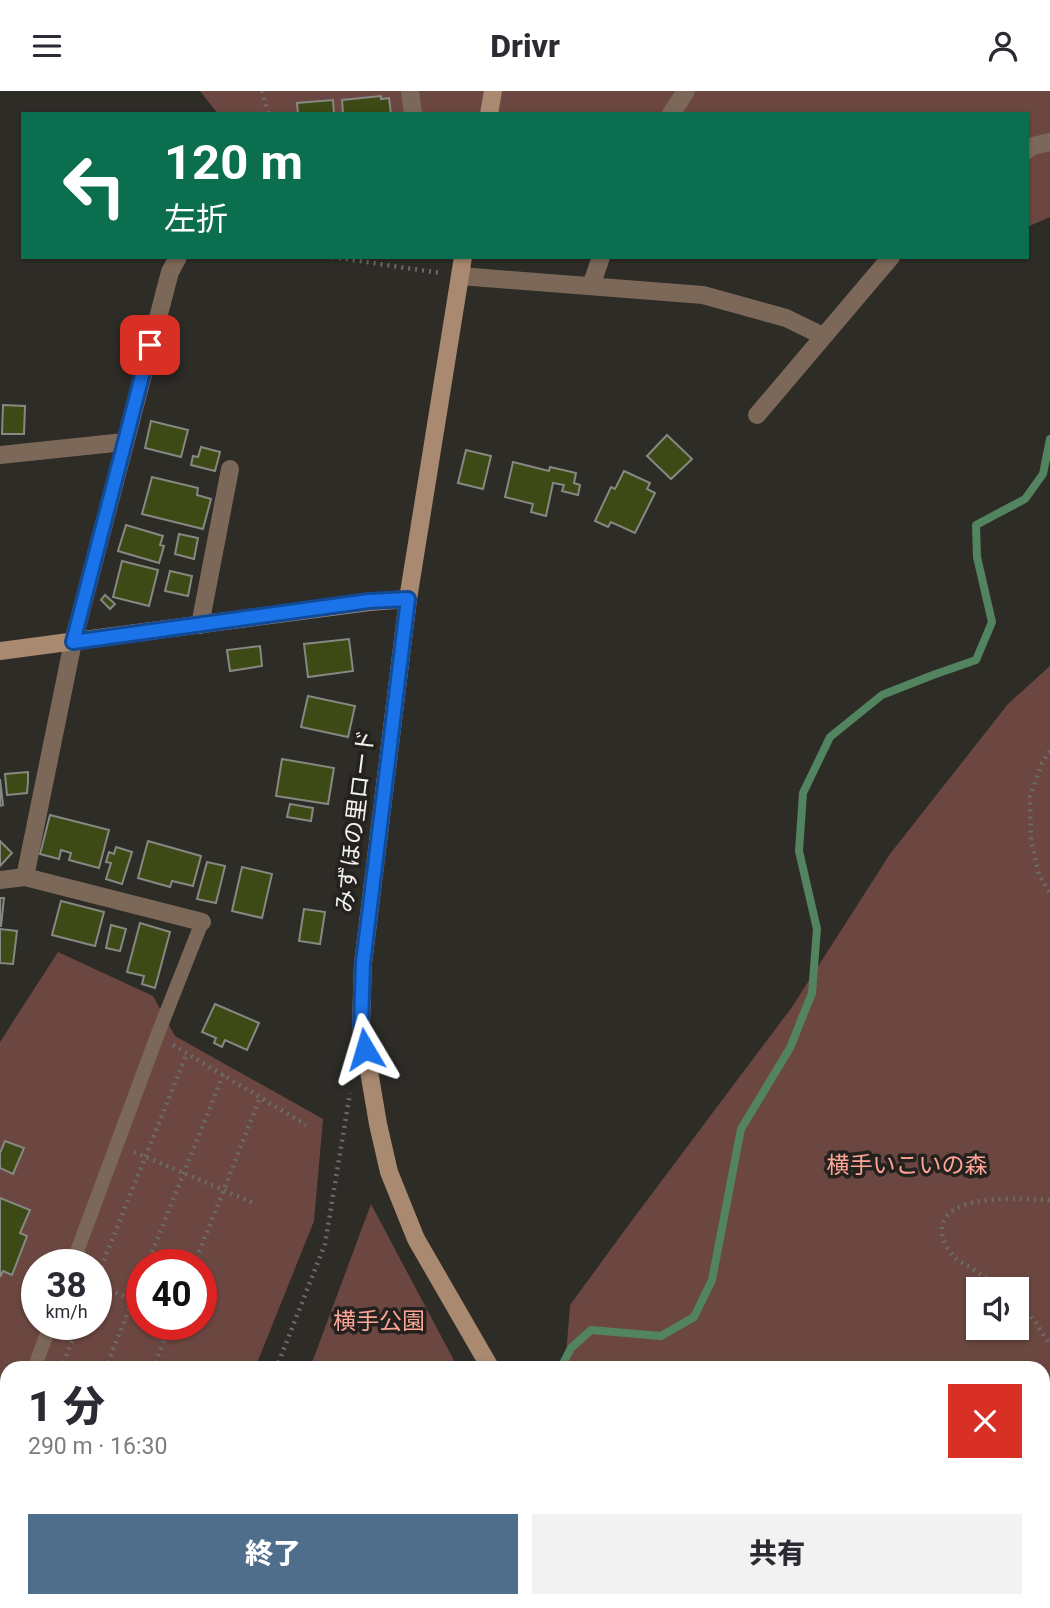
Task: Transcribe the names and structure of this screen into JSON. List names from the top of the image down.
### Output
{
  "streets": {
    "street": ["みずほの里ロード"]
  },
  "parks": ["横手いこいの森", "横手公園"],
  "page": {
    "header": "Drivr",
    "turn": ["120 m", "左折"],
    "speed": "38 km/h",
    "limit": "40",
    "heading": ["1 分", "290 m · 16:30"],
    "buttons": ["終了", "共有"]
  }
}
